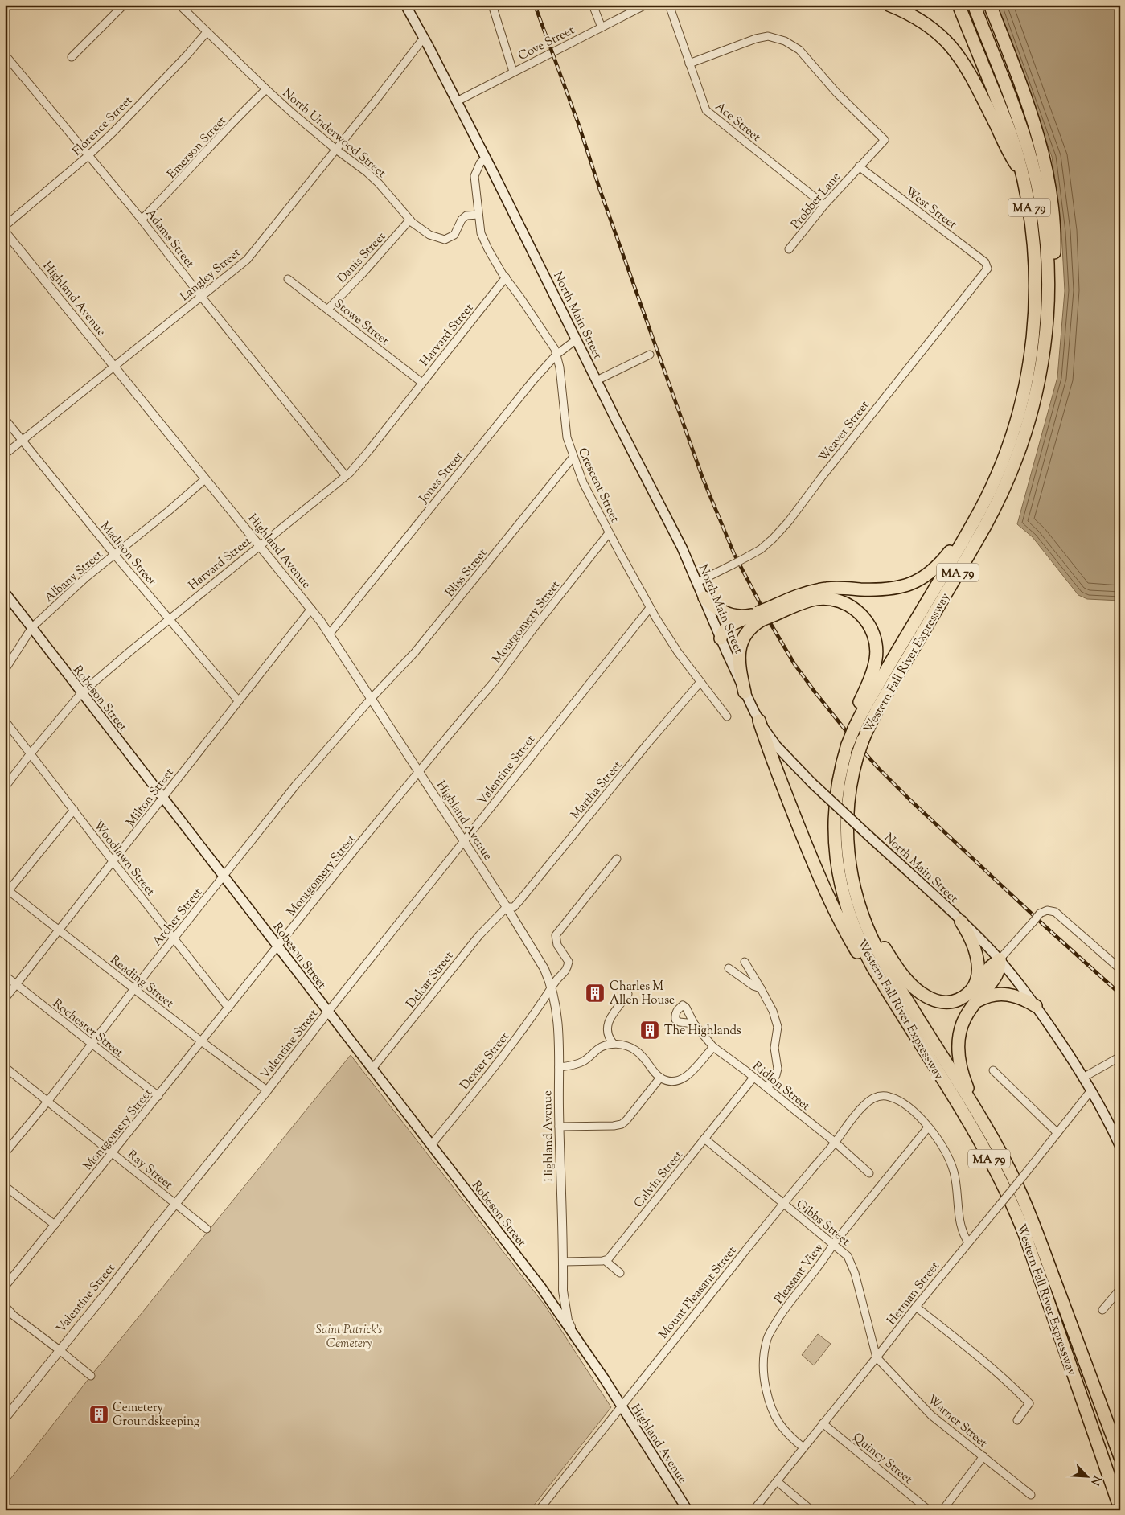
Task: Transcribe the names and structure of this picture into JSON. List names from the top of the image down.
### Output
{
  "streets": {
    "highway": ["MA 79", "Western Fall River Expressway"],
    "main road": ["Highland Avenue", "North Main Street", "Robeson Street"],
    "street": [
      "Cove Street",
      "Ace Street",
      "Florence Street",
      "North Underwood Street",
      "Emerson Street",
      "Probber Lane",
      "West Street",
      "Adams Street",
      "Danis Street",
      "Langley Street",
      "Stowe Street",
      "Harvard Street",
      "Weaver Street",
      "Jones Street",
      "Crescent Street",
      "Madison Street",
      "Bliss Street",
      "Albany Street",
      "Montgomery Street",
      "Valentine Street",
      "Martha Street",
      "Milton Street",
      "Woodlawn Street",
      "Archer Street",
      "Delcar Street",
      "Reading Street",
      "Rochester Street",
      "Dexter Street",
      "Ridlon Street",
      "Ray Street",
      "Calvin Street",
      "Gibbs Street",
      "Pleasant View",
      "Mount Pleasant Street",
      "Herman Street",
      "Warner Street",
      "Quincy Street"
    ]
  },
  "crossings": [
    ["Cove Street", "North Main Street"],
    ["Ace Street", "Probber Lane"],
    ["Florence Street", "North Underwood Street"],
    ["Florence Street", "Adams Street"],
    ["North Underwood Street", "Emerson Street"],
    ["North Underwood Street", "Danis Street"],
    ["North Underwood Street", "Langley Street"],
    ["North Underwood Street", "Crescent Street"],
    ["Emerson Street", "Adams Street"],
    ["Probber Lane", "West Street"],
    ["West Street", "Weaver Street"],
    ["Adams Street", "Langley Street"],
    ["Adams Street", "Harvard Street"],
    ["Danis Street", "Stowe Street"],
    ["Langley Street", "Highland Avenue"],
    ["Langley Street", "North Main Street"],
    ["Langley Street", "Madison Street"],
    ["Highland Avenue", "Harvard Street"],
    ["Highland Avenue", "Jones Street"],
    ["Highland Avenue", "Bliss Street"],
    ["Highland Avenue", "Albany Street"],
    ["Highland Avenue", "Montgomery Street"],
    ["Highland Avenue", "Robeson Street"],
    ["Highland Avenue", "Valentine Street"],
    ["Highland Avenue", "Martha Street"],
    ["Highland Avenue", "Milton Street"],
    ["Highland Avenue", "Archer Street"],
    ["Highland Avenue", "Delcar Street"],
    ["Highland Avenue", "Dexter Street"],
    ["Highland Avenue", "Mount Pleasant Street"],
    ["North Main Street", "Weaver Street"],
    ["North Main Street", "Jones Street"],
    ["North Main Street", "Crescent Street"],
    ["North Main Street", "Herman Street"],
    ["Stowe Street", "Harvard Street"],
    ["Harvard Street", "Crescent Street"],
    ["Harvard Street", "Madison Street"],
    ["Harvard Street", "Robeson Street"],
    ["Harvard Street", "Woodlawn Street"],
    ["Jones Street", "Crescent Street"],
    ["Crescent Street", "Bliss Street"],
    ["Crescent Street", "Montgomery Street"],
    ["Crescent Street", "Valentine Street"],
    ["Crescent Street", "Martha Street"],
    ["Madison Street", "Albany Street"],
    ["Madison Street", "Milton Street"],
    ["Bliss Street", "Archer Street"],
    ["Albany Street", "Robeson Street"],
    ["Montgomery Street", "Robeson Street"],
    ["Montgomery Street", "Woodlawn Street"],
    ["Montgomery Street", "Reading Street"],
    ["Montgomery Street", "Rochester Street"],
    ["Montgomery Street", "Ray Street"],
    ["Robeson Street", "Valentine Street"],
    ["Robeson Street", "Milton Street"],
    ["Robeson Street", "Archer Street"],
    ["Robeson Street", "Delcar Street"],
    ["Robeson Street", "Dexter Street"],
    ["Valentine Street", "Reading Street"],
    ["Valentine Street", "Ray Street"],
    ["Martha Street", "Delcar Street"],
    ["Milton Street", "Woodlawn Street"],
    ["Milton Street", "Reading Street"],
    ["Milton Street", "Rochester Street"],
    ["Woodlawn Street", "Archer Street"],
    ["Archer Street", "Reading Street"],
    ["Archer Street", "Rochester Street"],
    ["Archer Street", "Ray Street"],
    ["Ridlon Street", "Calvin Street"],
    ["Ridlon Street", "Mount Pleasant Street"],
    ["Calvin Street", "Gibbs Street"],
    ["Gibbs Street", "Pleasant View"],
    ["Gibbs Street", "Mount Pleasant Street"],
    ["Gibbs Street", "Herman Street"],
    ["Gibbs Street", "Warner Street"],
    ["Pleasant View", "Mount Pleasant Street"],
    ["Pleasant View", "Herman Street"],
    ["Herman Street", "Warner Street"],
    ["Herman Street", "Quincy Street"]
  ],
  "parks": ["Saint Patrick's Cemetery"],
  "places": {
    "building": ["Charles M Allen House", "The Highlands", "Cemetery Groundskeeping"]
  },
  "north": "bottom right"
}
